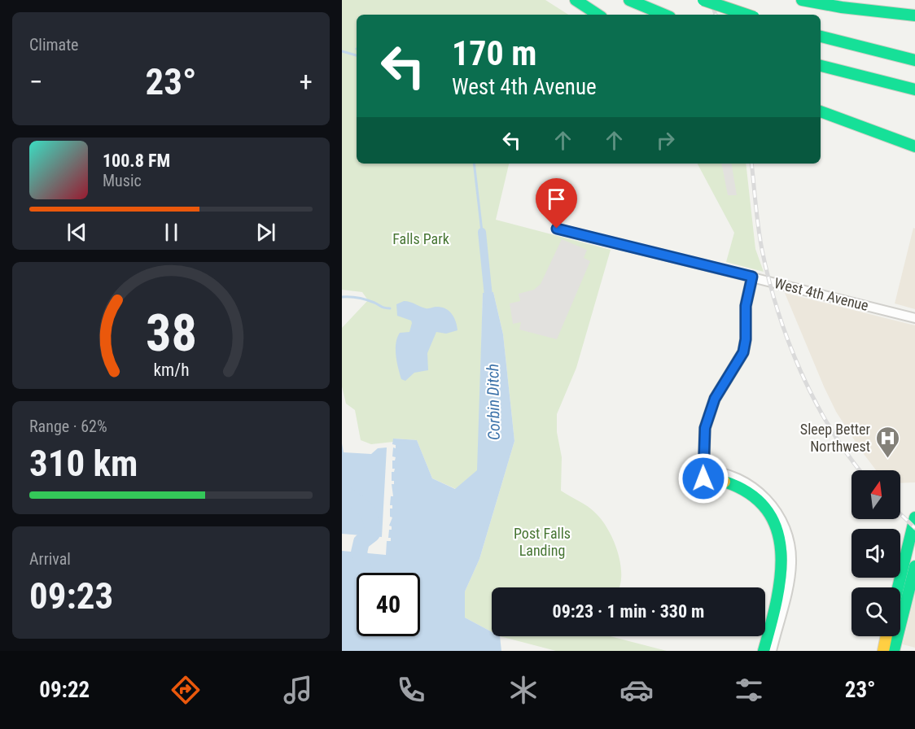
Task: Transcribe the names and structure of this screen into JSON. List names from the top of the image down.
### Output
{
  "streets": {
    "street": ["West 4th Avenue"]
  },
  "water": ["Corbin Ditch"],
  "parks": ["Falls Park", "Post Falls Landing"],
  "places": {
    "hospital": ["Sleep Better Northwest"]
  },
  "north": "top",
  "page": {
    "tile": [
      "Climate",
      ["Range · 62%", "310 km"],
      ["Arrival", "09:23"]
    ],
    "turn": ["170 m", "West 4th Avenue"],
    "heat": ["−", "23°", "+"],
    "song": ["100.8 FM", "Music"],
    "limit": "40",
    "trip": "09:23 · 1 min · 330 m",
    "tabs": ["09:22", "23°"],
    "gauge": ["38", "km/h"]
  }
}
